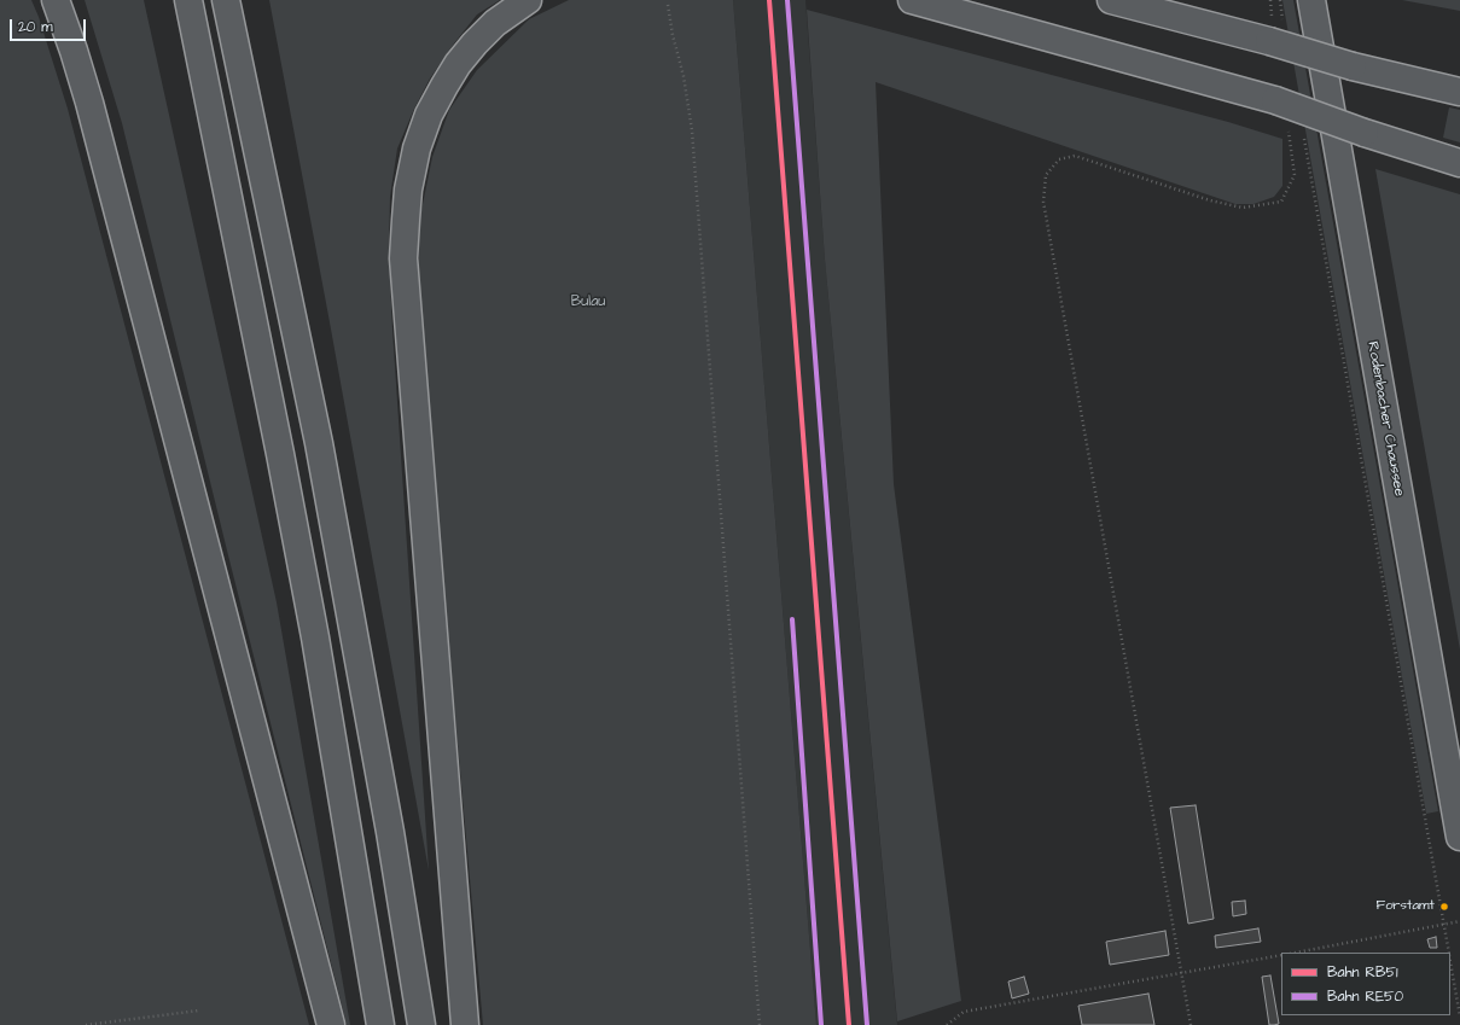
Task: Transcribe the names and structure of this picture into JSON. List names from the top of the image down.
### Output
{
  "streets": {
    "main road": ["Rodenbacher Chaussee"]
  },
  "parks": ["Bulau"],
  "places": ["Forstamt"],
  "lines": ["rail line RB51", "rail line RE50"],
  "legend": ["Bahn RB51", "Bahn RE50"],
  "scale_bar": "20 m"
}
